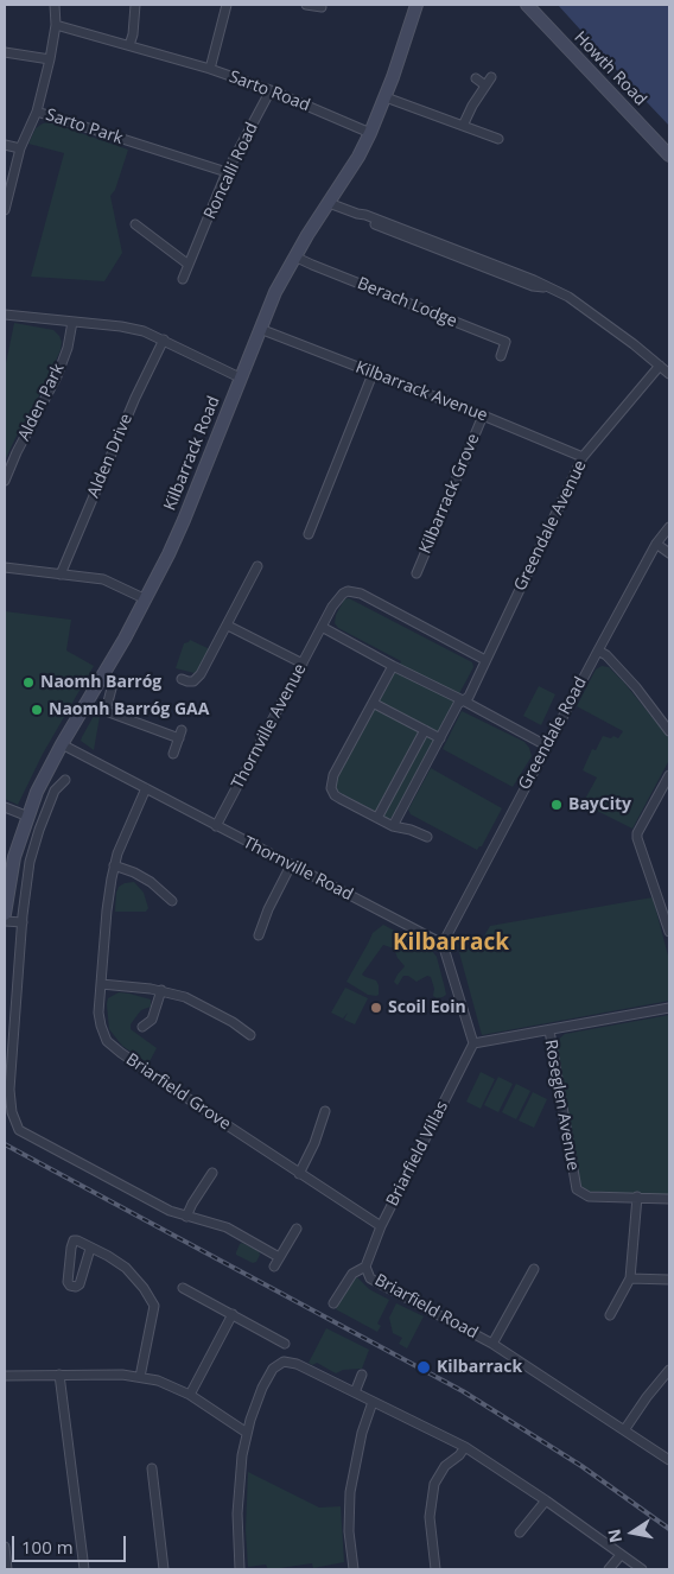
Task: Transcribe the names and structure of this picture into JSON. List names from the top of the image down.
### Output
{
  "streets": {
    "main road": ["Howth Road", "Kilbarrack Road"],
    "street": [
      "Sarto Road",
      "Sarto Park",
      "Roncalli Road",
      "Berach Lodge",
      "Kilbarrack Avenue",
      "Alden Park",
      "Alden Drive",
      "Kilbarrack Grove",
      "Greendale Avenue",
      "Thornville Avenue",
      "Greendale Road",
      "Thornville Road",
      "Briarfield Grove",
      "Roseglen Avenue",
      "Briarfield Villas",
      "Briarfield Road"
    ]
  },
  "crossings": [
    ["Sarto Road", "Roncalli Road"],
    ["Sarto Road", "Kilbarrack Road"],
    ["Sarto Park", "Roncalli Road"],
    ["Berach Lodge", "Kilbarrack Road"],
    ["Kilbarrack Avenue", "Kilbarrack Road"],
    ["Kilbarrack Avenue", "Kilbarrack Grove"],
    ["Kilbarrack Avenue", "Greendale Avenue"],
    ["Kilbarrack Road", "Thornville Road"],
    ["Greendale Avenue", "Thornville Avenue"],
    ["Thornville Avenue", "Thornville Road"],
    ["Greendale Road", "Thornville Road"],
    ["Thornville Road", "Briarfield Grove"],
    ["Briarfield Grove", "Briarfield Villas"],
    ["Briarfield Villas", "Briarfield Road"]
  ],
  "districts": ["Kilbarrack"],
  "places": [
    "Naomh Barróg",
    "Naomh Barróg GAA",
    "BayCity",
    "Scoil Eoin",
    "Kilbarrack"
  ],
  "scale_bar": "100 m",
  "north": "left"
}
